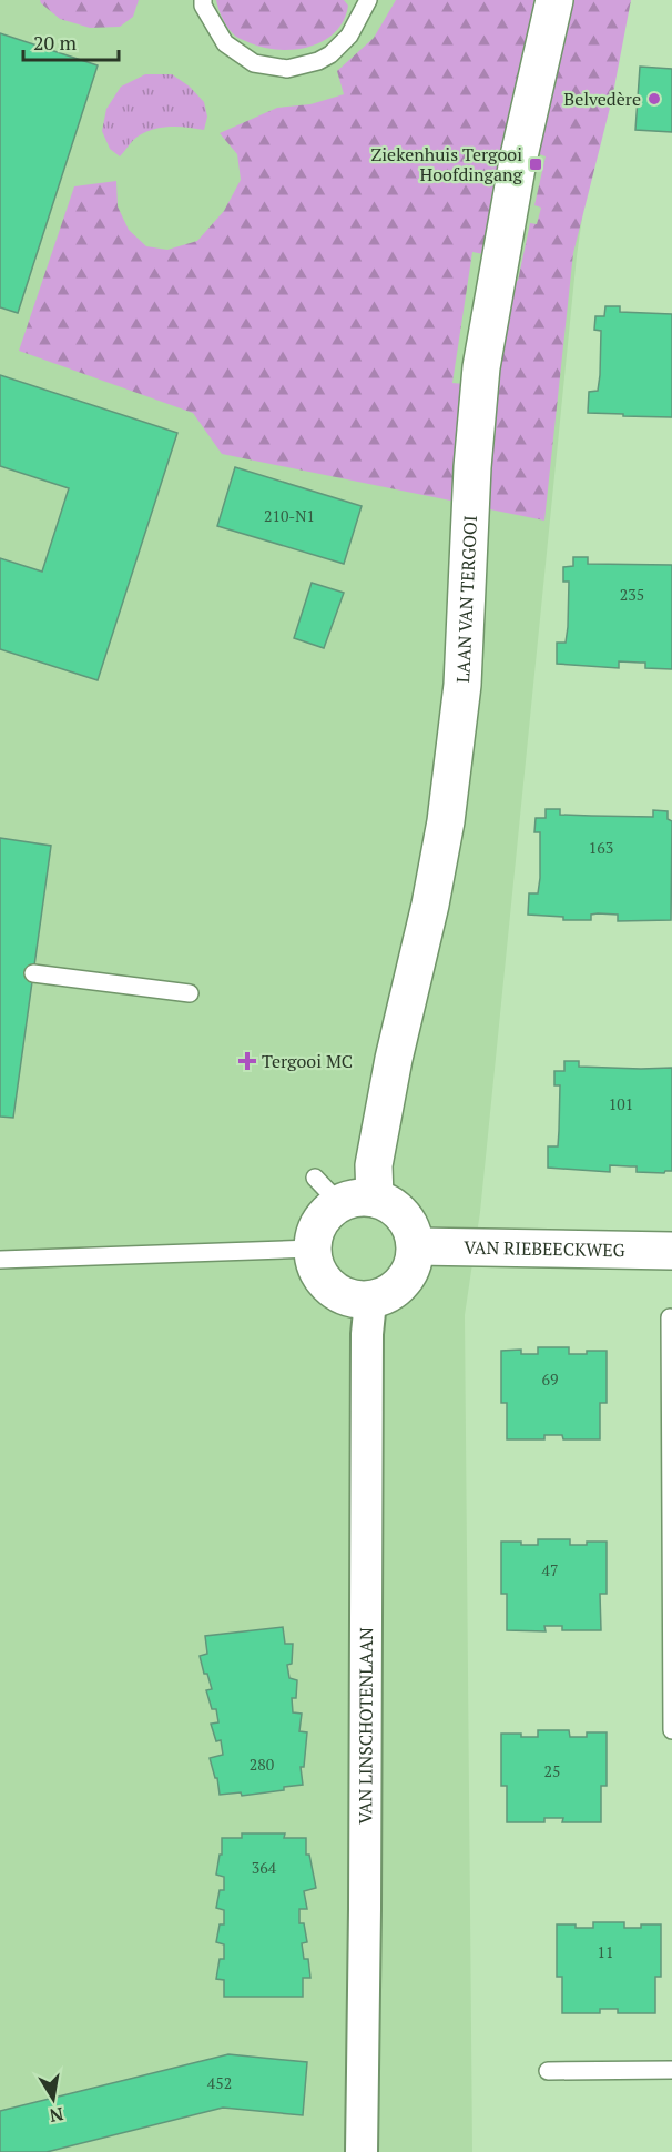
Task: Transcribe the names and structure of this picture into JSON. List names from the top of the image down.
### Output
{
  "streets": {
    "street": ["LAAN VAN TERGOOI", "VAN RIEBEECKWEG", "VAN LINSCHOTENLAAN"]
  },
  "crossings": [
    ["LAAN VAN TERGOOI", "VAN RIEBEECKWEG"],
    ["LAAN VAN TERGOOI", "VAN LINSCHOTENLAAN"],
    ["VAN RIEBEECKWEG", "VAN LINSCHOTENLAAN"]
  ],
  "places": {
    "other": ["Belvedère"],
    "transit": ["Ziekenhuis Tergooi Hoofdingang"],
    "health": ["Tergooi MC"]
  },
  "house_numbers": [
    "210-N1",
    "235",
    "163",
    "101",
    "69",
    "47",
    "280",
    "25",
    "364",
    "11",
    "452"
  ],
  "scale_bar": "20 m",
  "north": "bottom"
}
